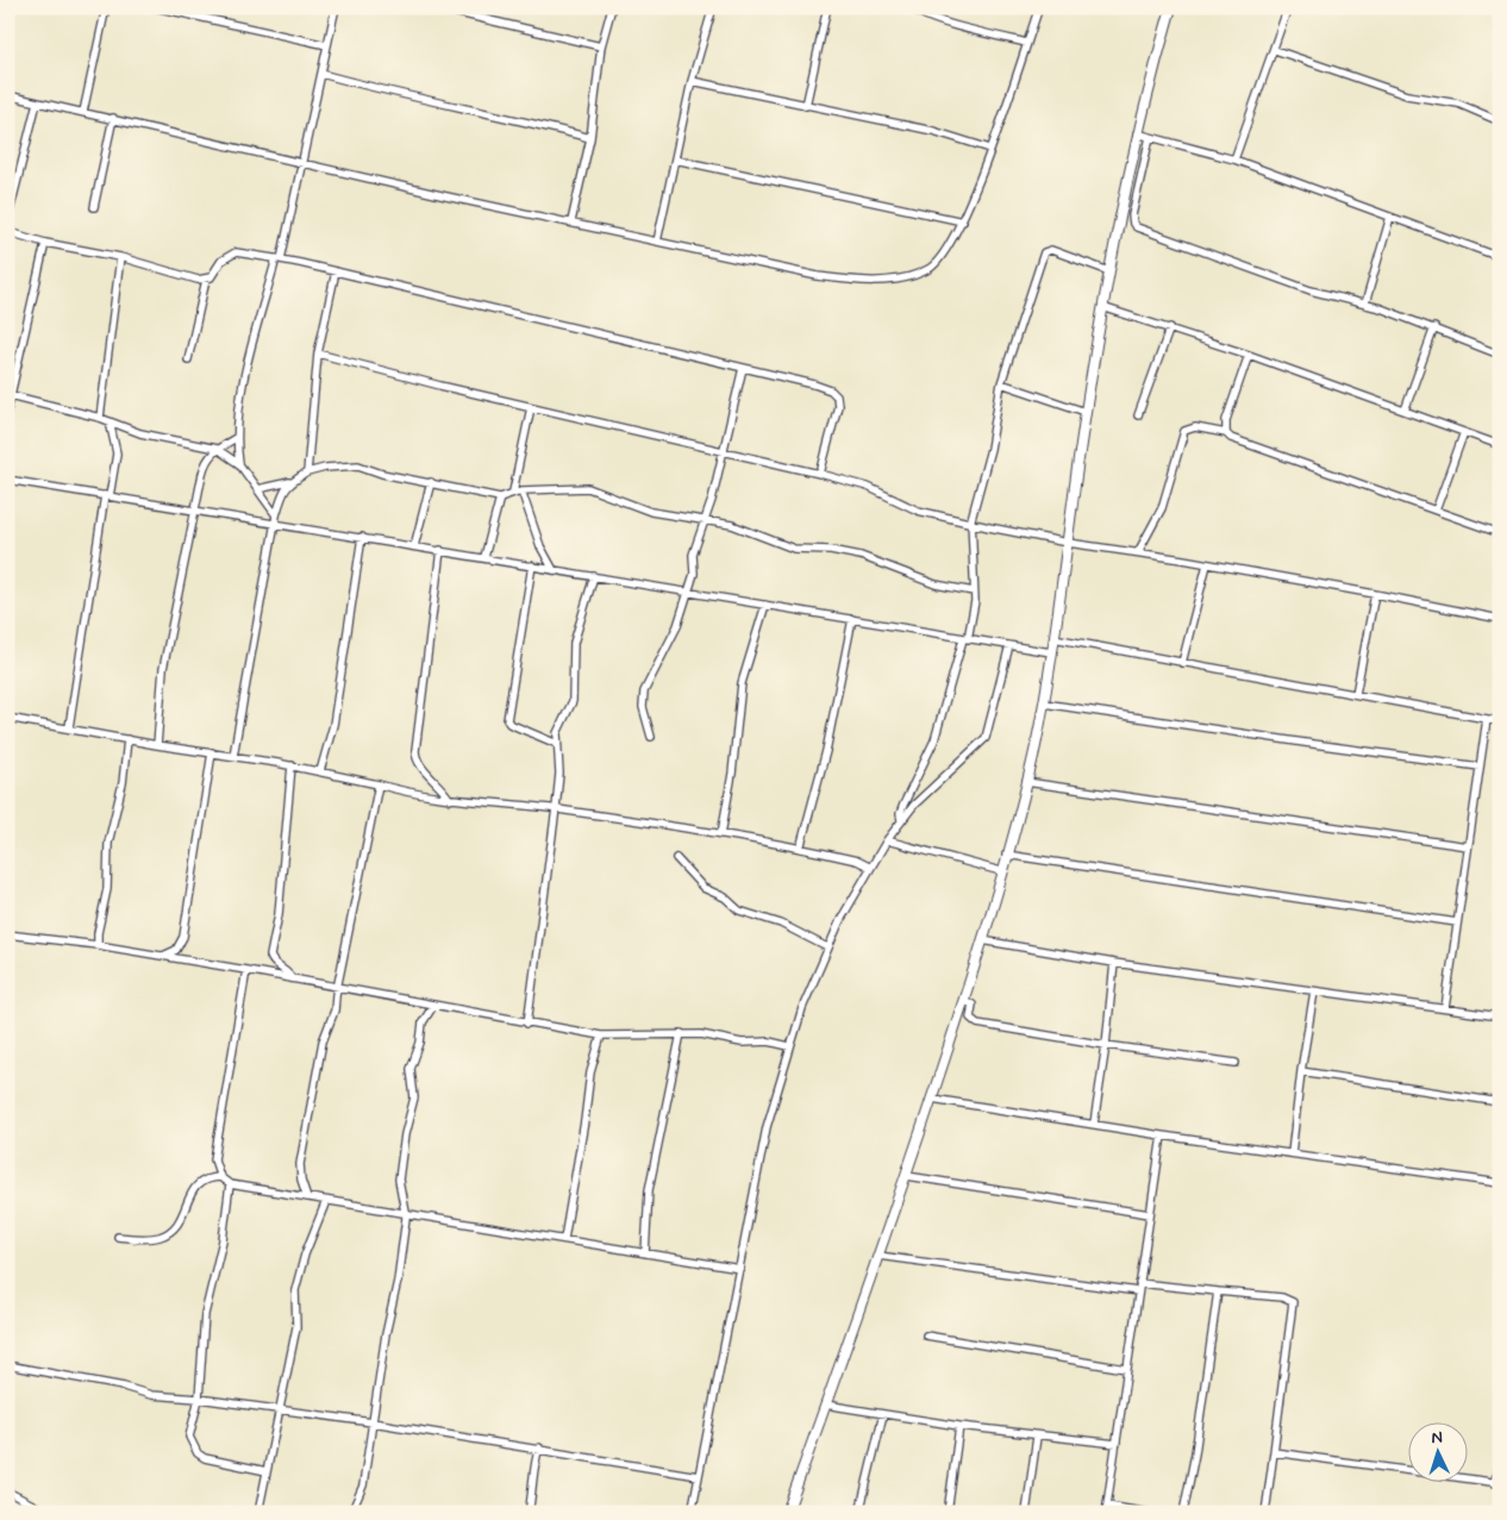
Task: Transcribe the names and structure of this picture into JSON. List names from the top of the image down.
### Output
{
  "north": "top"
}
